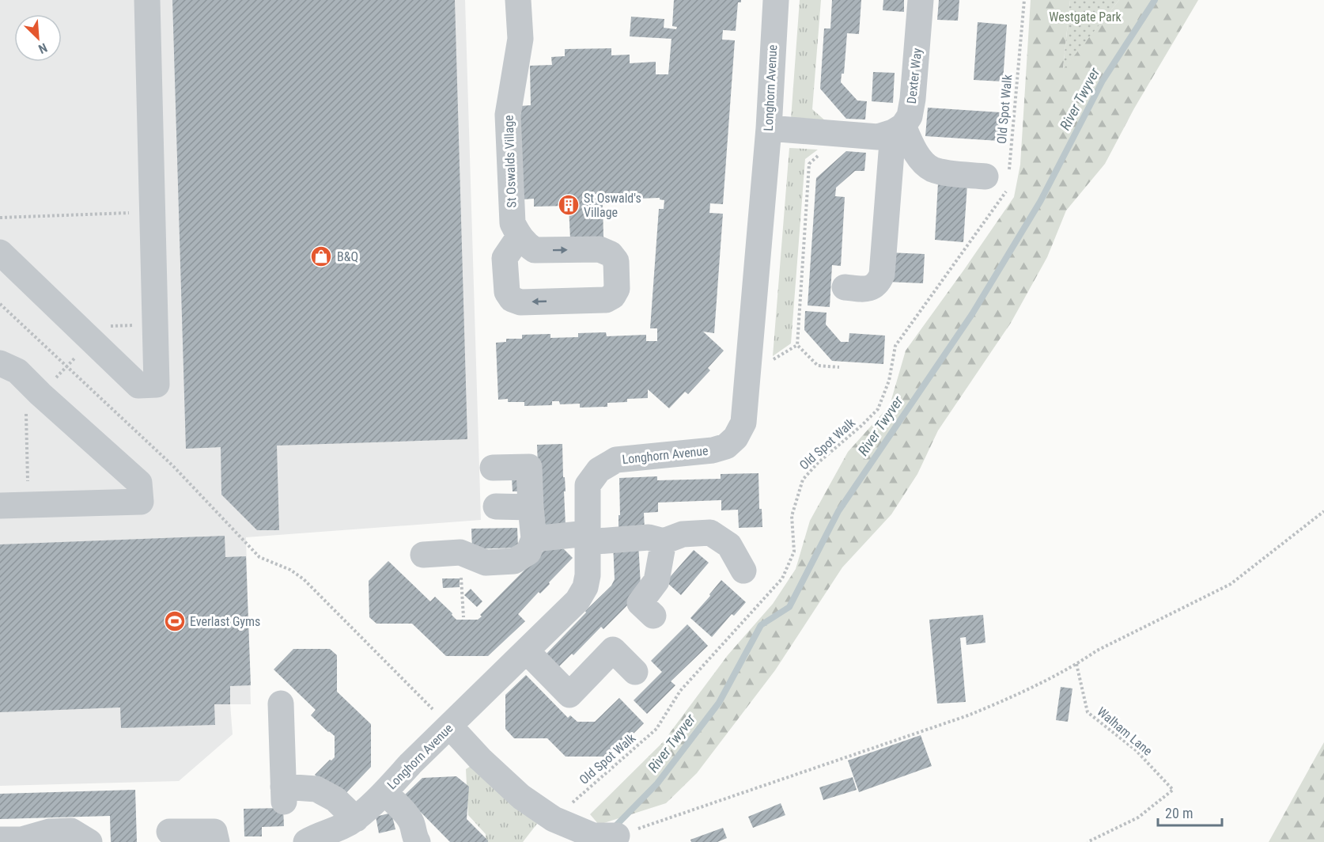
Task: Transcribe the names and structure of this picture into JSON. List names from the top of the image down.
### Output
{
  "streets": {
    "street": ["Dexter Way", "Longhorn Avenue", "St Oswalds Village"],
    "path": ["Old Spot Walk", "Walham Lane"]
  },
  "water": ["River Twyver"],
  "parks": ["Westgate Park"],
  "places": {
    "building": ["St Oswald's Village"],
    "shop": ["B&Q"],
    "sports": ["Everlast Gyms"]
  },
  "scale_bar": "20 m",
  "north": "bottom right"
}
